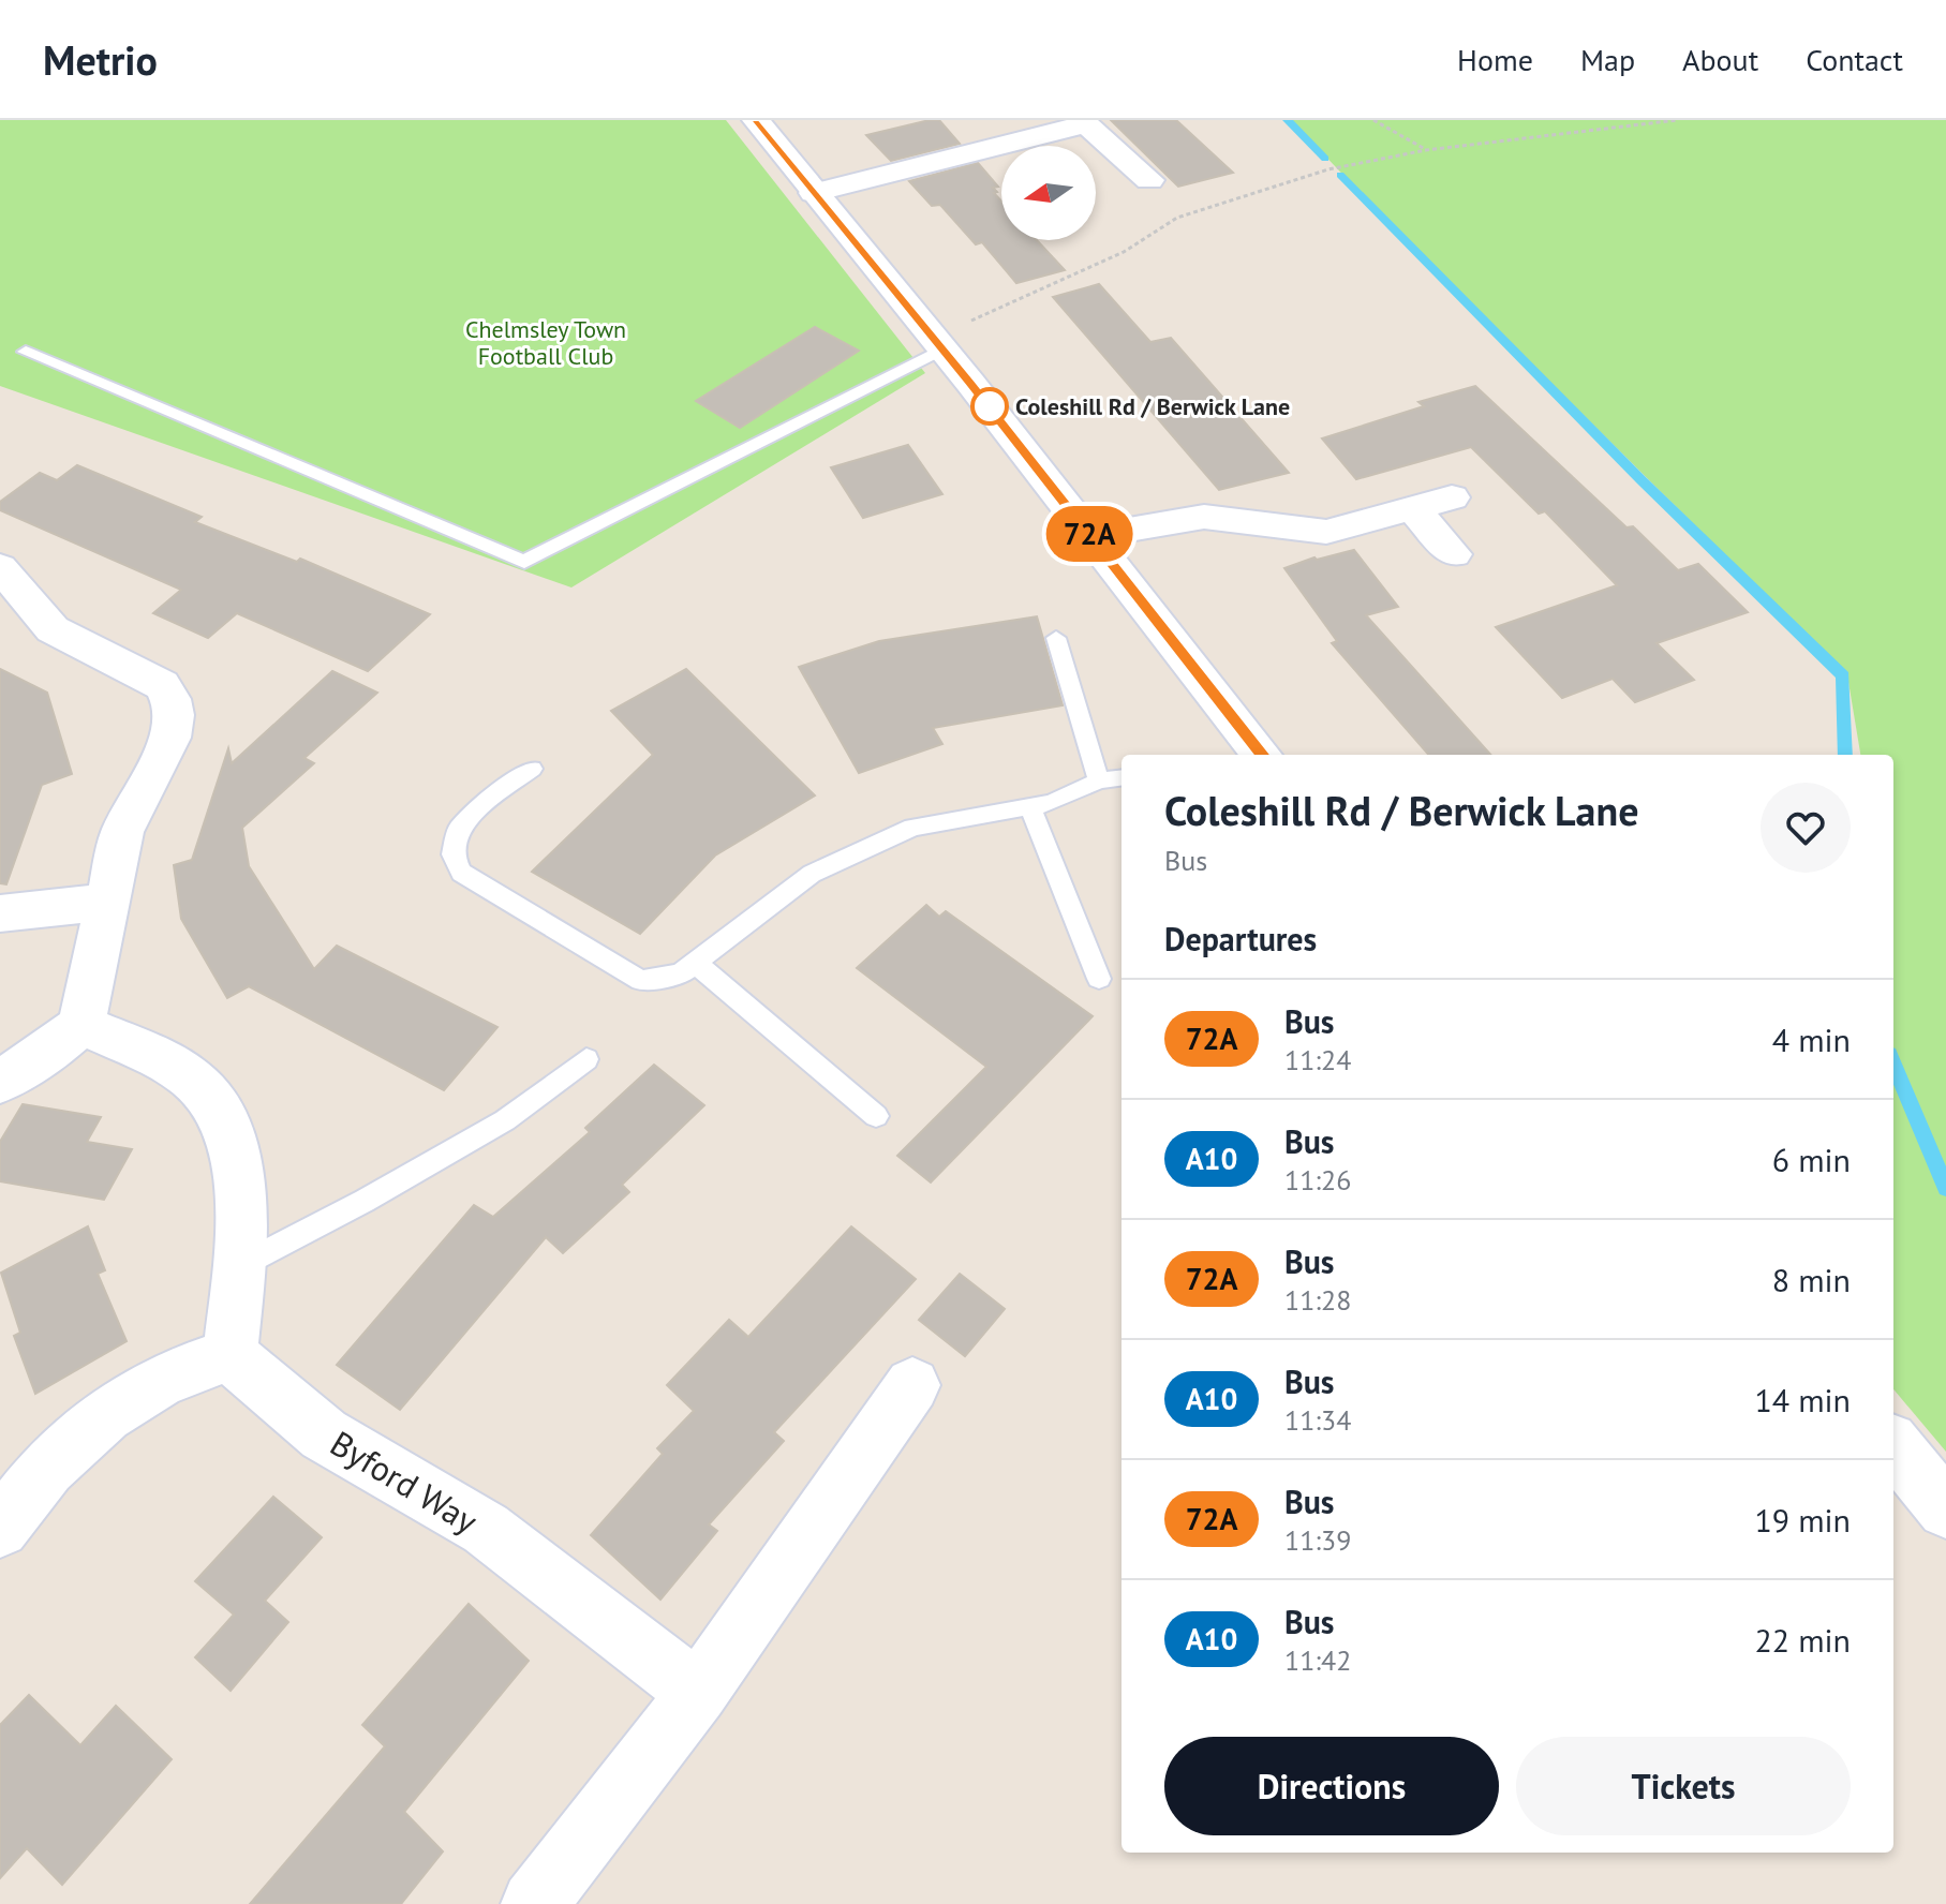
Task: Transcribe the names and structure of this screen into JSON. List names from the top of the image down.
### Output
{
  "streets": {
    "street": ["Byford Way"]
  },
  "parks": ["Chelmsley Town Football Club"],
  "places": ["Coleshill Rd / Berwick Lane"],
  "lines": ["bus line 72A"],
  "north": "left",
  "page": {
    "header": "Metrio",
    "nav": [
      "Home",
      "Map",
      "About",
      "Contact"
    ],
    "on_map": "72A",
    "heading": [
      ["Coleshill Rd / Berwick Lane", "Bus"],
      "Departures"
    ],
    "list": [
      {
        "mark": "72A",
        "name": "Bus",
        "note": "11:24",
        "value": "4 min"
      },
      {
        "mark": "A10",
        "name": "Bus",
        "note": "11:26",
        "value": "6 min"
      },
      {
        "mark": "72A",
        "name": "Bus",
        "note": "11:28",
        "value": "8 min"
      },
      {
        "mark": "A10",
        "name": "Bus",
        "note": "11:34",
        "value": "14 min"
      },
      {
        "mark": "72A",
        "name": "Bus",
        "note": "11:39",
        "value": "19 min"
      },
      {
        "mark": "A10",
        "name": "Bus",
        "note": "11:42",
        "value": "22 min"
      }
    ],
    "buttons": ["Directions", "Tickets"]
  }
}
